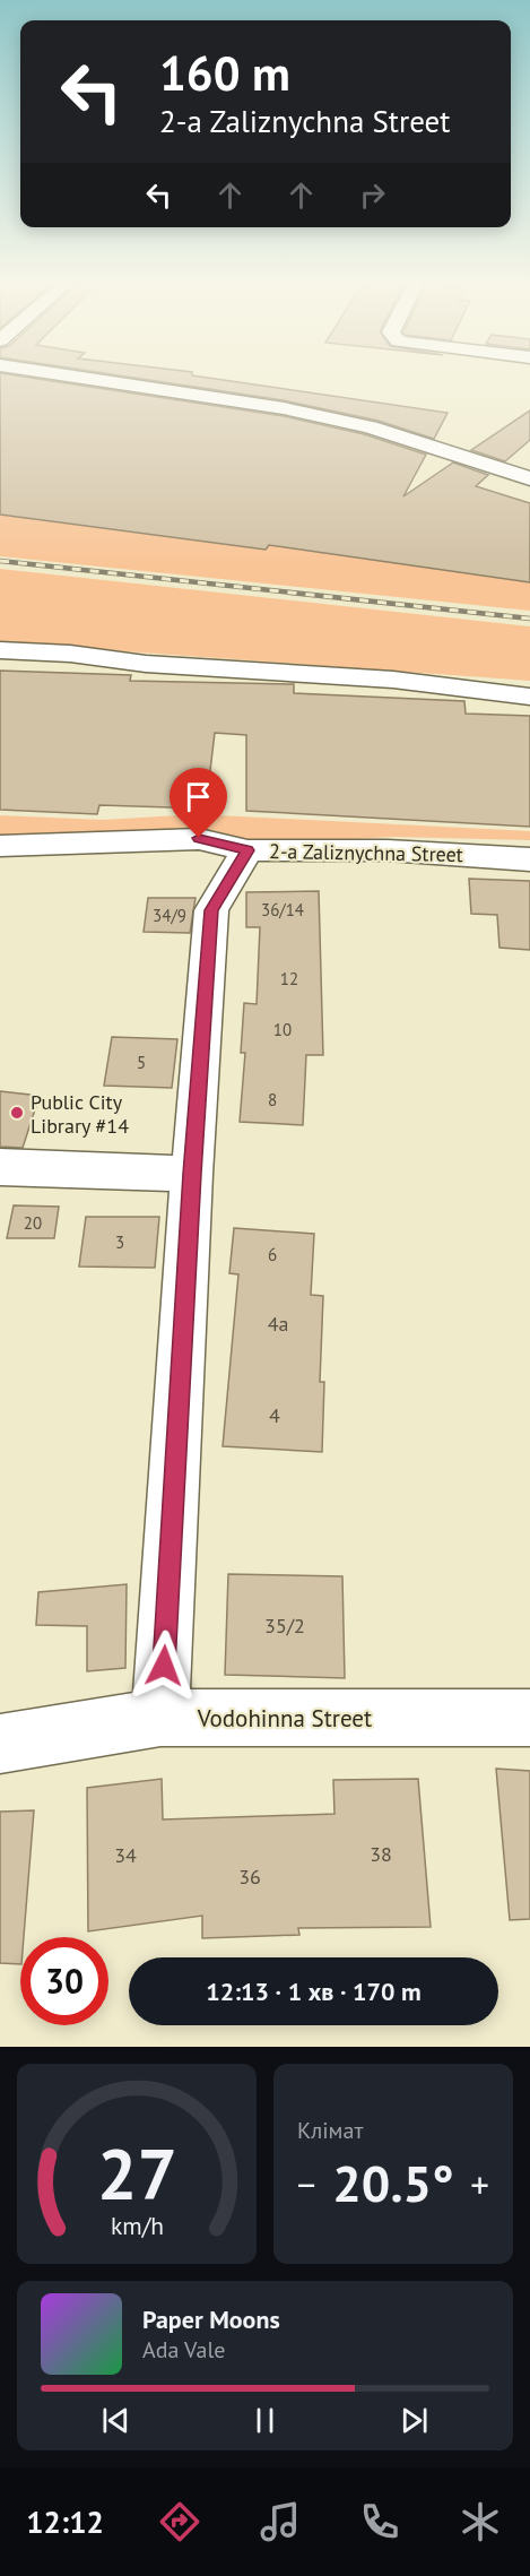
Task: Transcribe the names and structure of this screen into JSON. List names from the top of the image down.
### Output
{
  "streets": {
    "street": ["2-a Zaliznychna Street", "Vodohinna Street"]
  },
  "places": ["Public City Library #14"],
  "house_numbers": [
    "36/14",
    "34/9",
    "12",
    "10",
    "5",
    "8",
    "20",
    "3",
    "6",
    "4а",
    "4",
    "35/2",
    "38",
    "34",
    "36"
  ],
  "page": {
    "turn": ["160 m", "2-a Zaliznychna Street"],
    "limit": "30",
    "trip": "12:13 · 1 хв · 170 m",
    "tile": "Клімат",
    "heat": ["−", "20.5°", "+"],
    "song": ["Paper Moons", "Ada Vale"],
    "tabs": "12:12",
    "gauge": ["27", "km/h"]
  }
}
